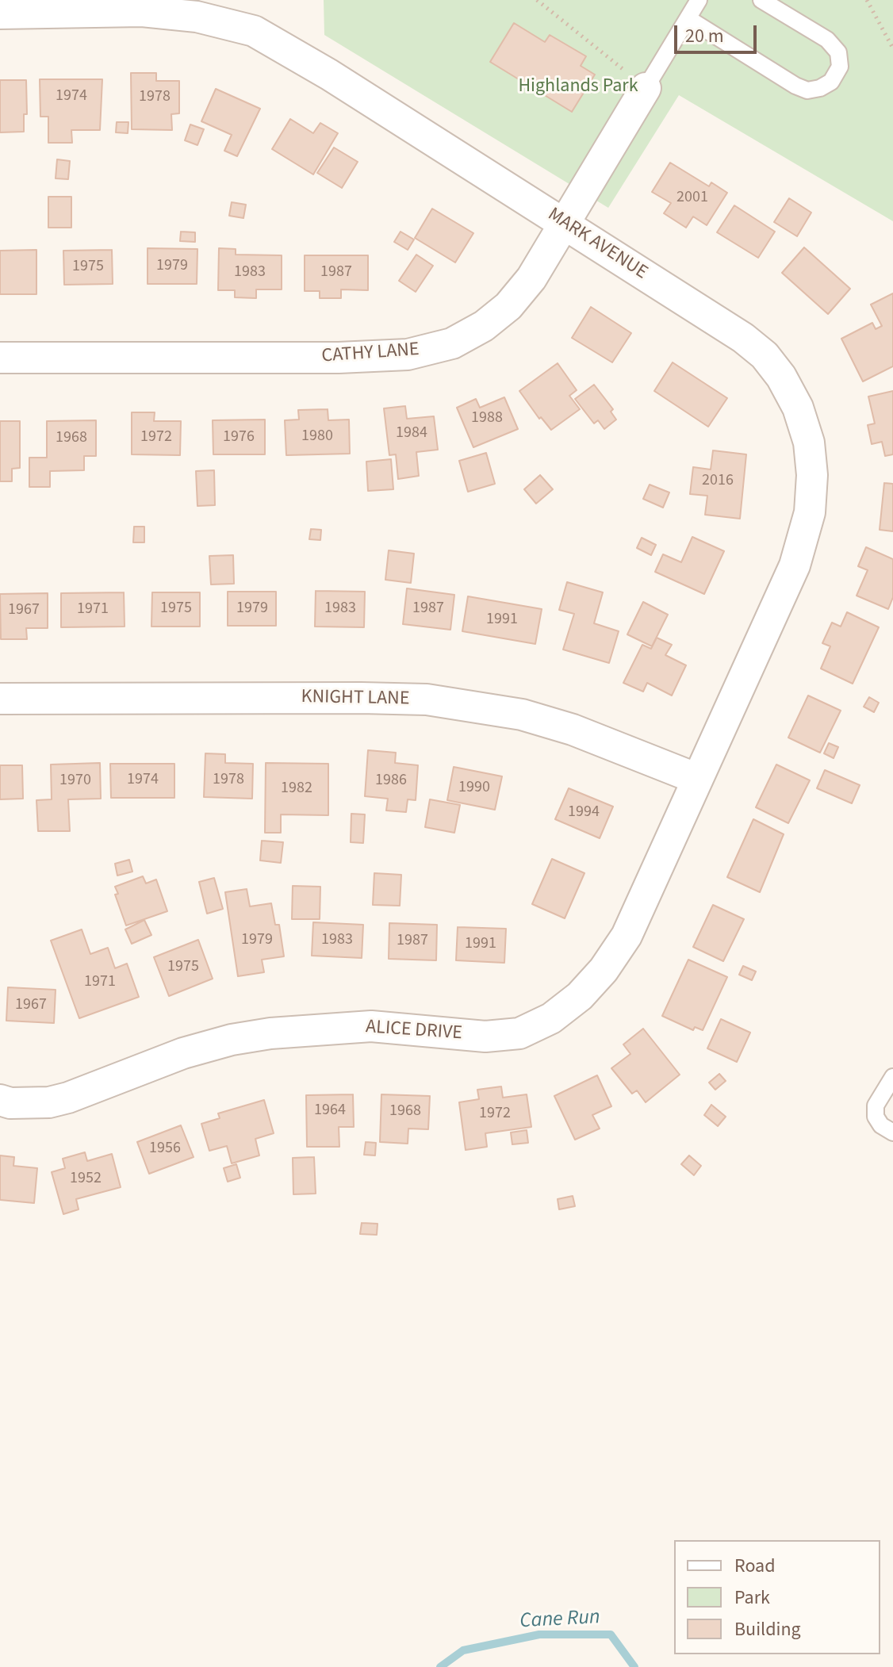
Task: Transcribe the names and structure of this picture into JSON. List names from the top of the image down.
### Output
{
  "streets": {
    "street": [
      "MARK AVENUE",
      "CATHY LANE",
      "KNIGHT LANE",
      "ALICE DRIVE"
    ]
  },
  "crossings": [
    ["MARK AVENUE", "CATHY LANE"],
    ["MARK AVENUE", "KNIGHT LANE"],
    ["MARK AVENUE", "ALICE DRIVE"],
    ["KNIGHT LANE", "ALICE DRIVE"]
  ],
  "water": ["Cane Run"],
  "parks": ["Highlands Park"],
  "house_numbers": [
    "1974",
    "1978",
    "2001",
    "1979",
    "1975",
    "1983",
    "1987",
    "1988",
    "1984",
    "1980",
    "1972",
    "1976",
    "1968",
    "2016",
    "1975",
    "1979",
    "1983",
    "1987",
    "1971",
    "1967",
    "1991",
    "1974",
    "1978",
    "1970",
    "1986",
    "1990",
    "1982",
    "1994",
    "1979",
    "1983",
    "1987",
    "1991",
    "1975",
    "1971",
    "1967",
    "1964",
    "1968",
    "1972",
    "1956",
    "1952"
  ],
  "legend": ["Road", "Park", "Building"],
  "scale_bar": "20 m"
}
